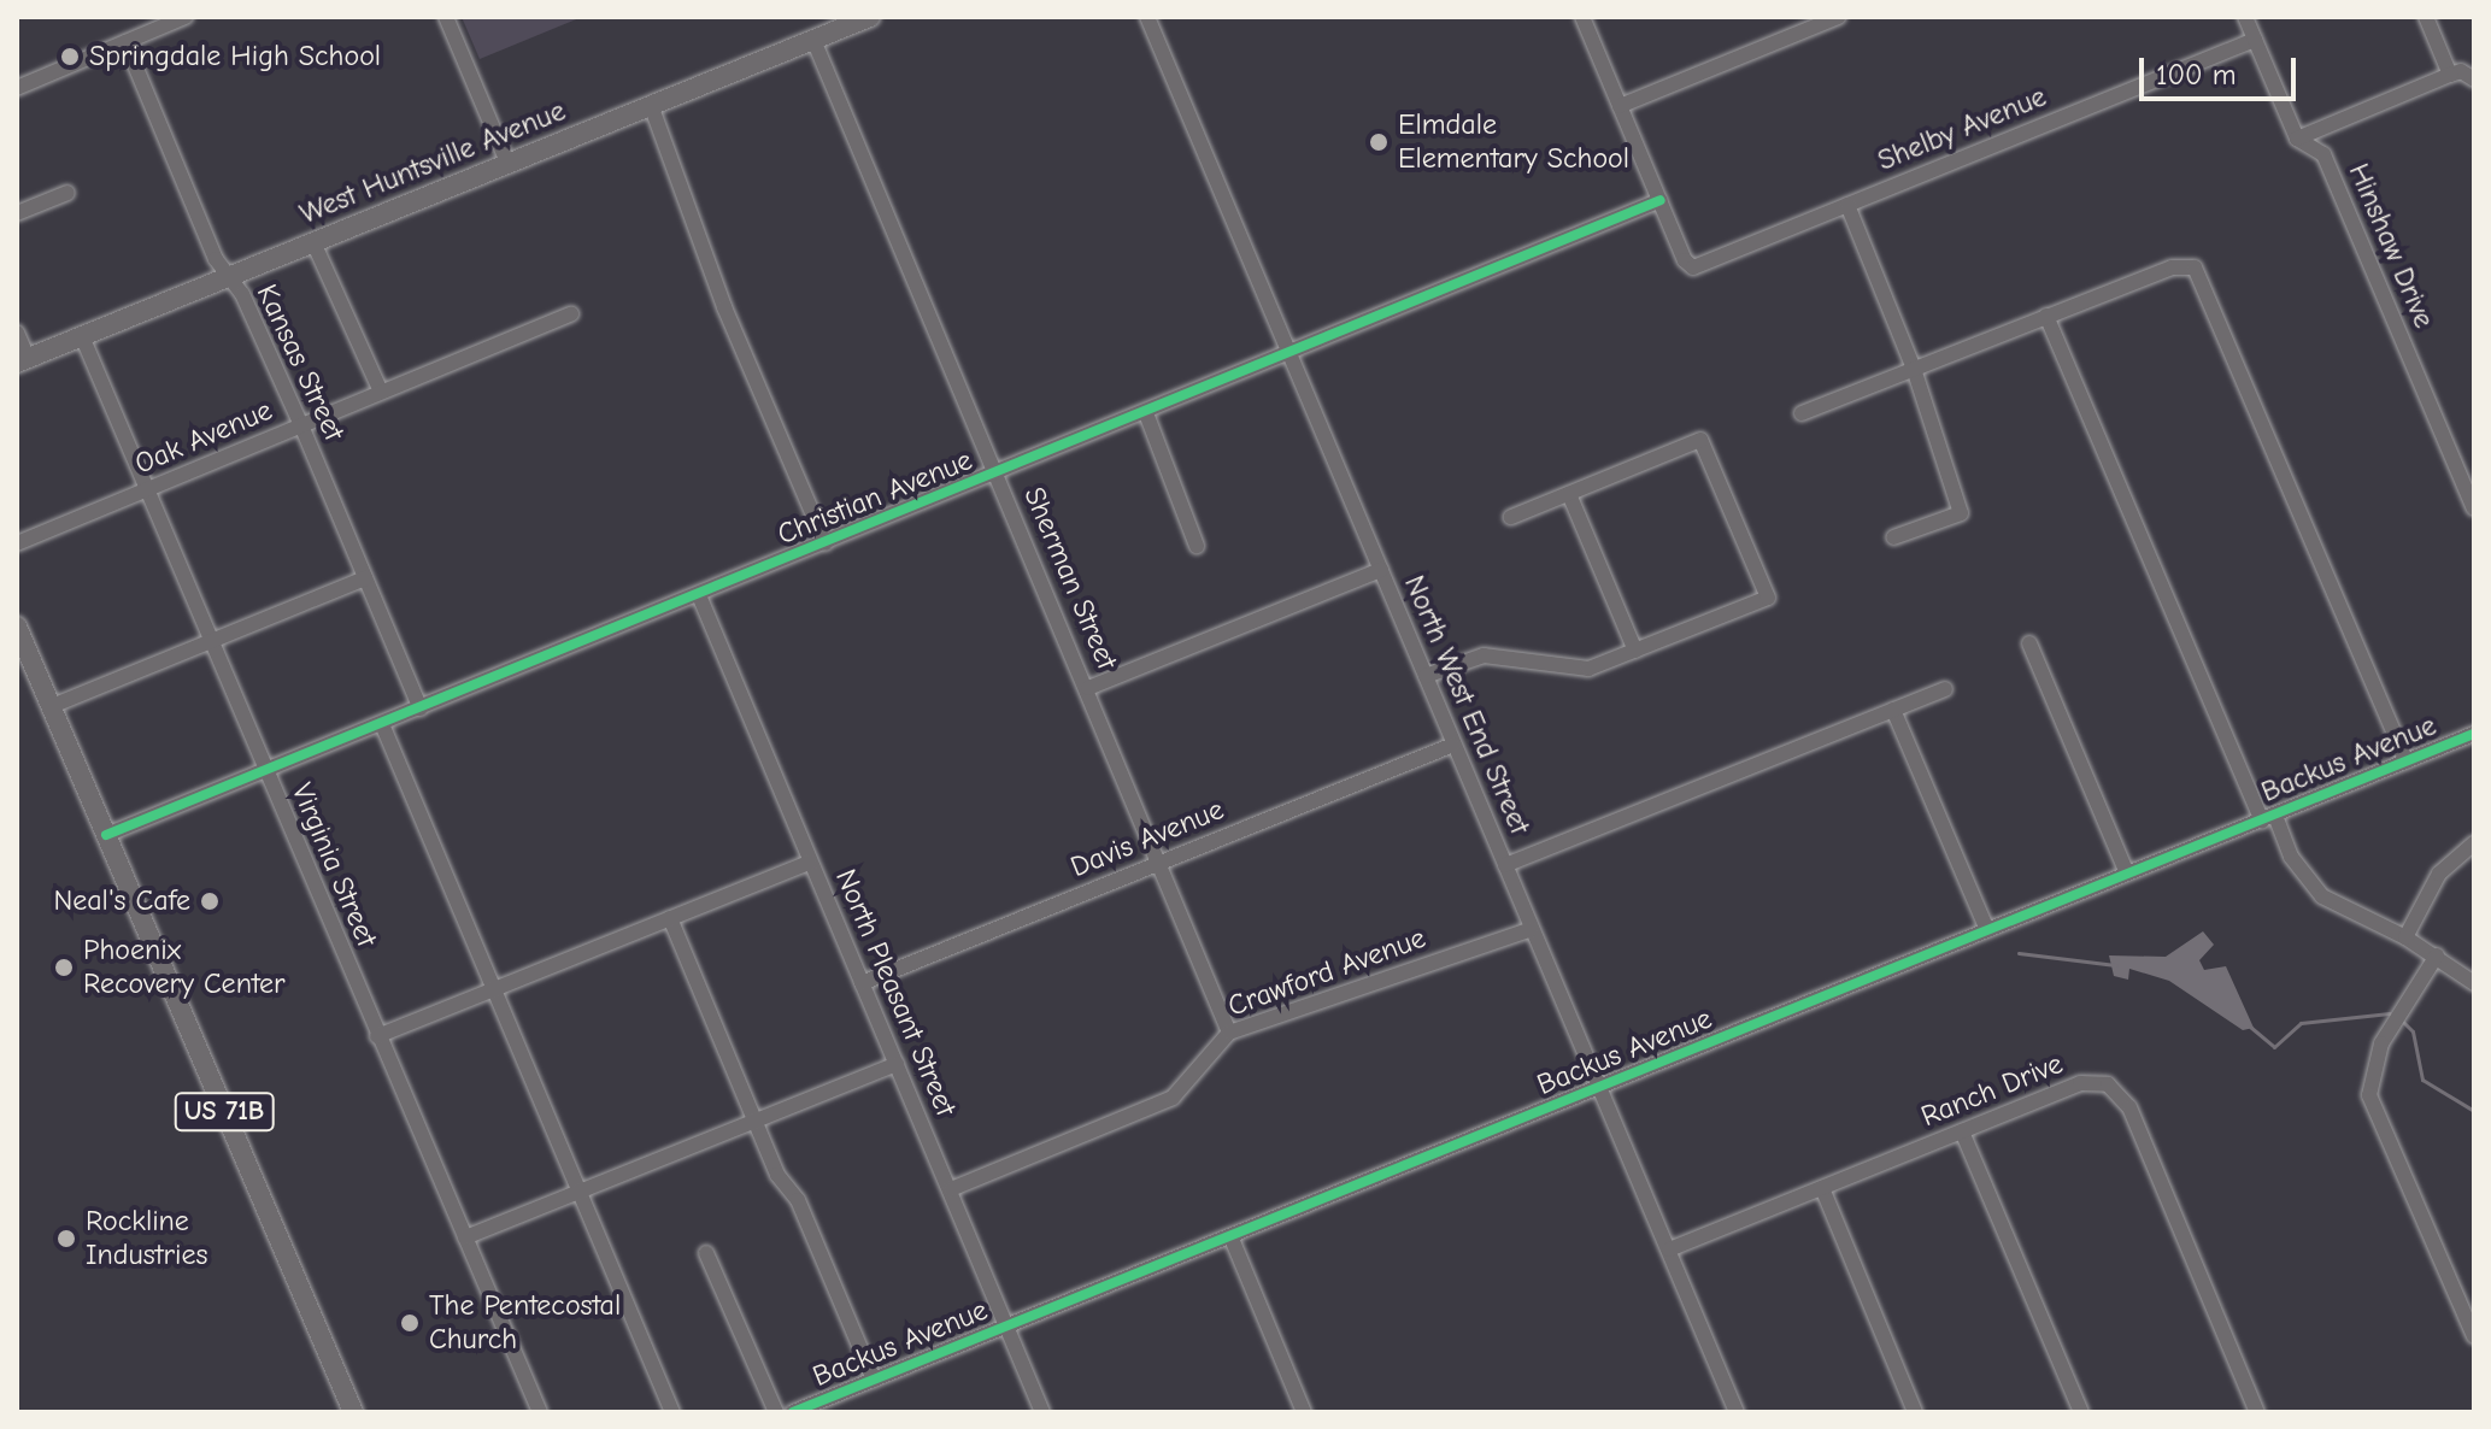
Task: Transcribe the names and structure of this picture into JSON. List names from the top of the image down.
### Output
{
  "streets": {
    "main road": ["West Huntsville Avenue", "US 71B"],
    "street": [
      "Shelby Avenue",
      "Hinshaw Drive",
      "Kansas Street",
      "Oak Avenue",
      "Christian Avenue",
      "Sherman Street",
      "North West End Street",
      "Backus Avenue",
      "Davis Avenue",
      "Virginia Street",
      "Crawford Avenue",
      "North Pleasant Street",
      "Ranch Drive"
    ]
  },
  "crossings": [
    ["Shelby Avenue", "Hinshaw Drive"],
    ["Shelby Avenue", "Christian Avenue"],
    ["West Huntsville Avenue", "Kansas Street"],
    ["West Huntsville Avenue", "Sherman Street"],
    ["West Huntsville Avenue", "Virginia Street"],
    ["Kansas Street", "Oak Avenue"],
    ["Kansas Street", "Christian Avenue"],
    ["Oak Avenue", "Virginia Street"],
    ["Christian Avenue", "Sherman Street"],
    ["Christian Avenue", "North West End Street"],
    ["Christian Avenue", "Virginia Street"],
    ["Christian Avenue", "North Pleasant Street"],
    ["Christian Avenue", "US 71B"],
    ["Sherman Street", "Davis Avenue"],
    ["Sherman Street", "Crawford Avenue"],
    ["North West End Street", "Backus Avenue"],
    ["North West End Street", "Davis Avenue"],
    ["North West End Street", "Crawford Avenue"],
    ["North West End Street", "Ranch Drive"],
    ["Backus Avenue", "North Pleasant Street"],
    ["Davis Avenue", "North Pleasant Street"],
    ["Crawford Avenue", "North Pleasant Street"]
  ],
  "places": [
    "Springdale High School",
    "Elmdale Elementary School",
    "Neal's Cafe",
    "Phoenix Recovery Center",
    "Rockline Industries",
    "The Pentecostal Church"
  ],
  "scale_bar": "100 m"
}
